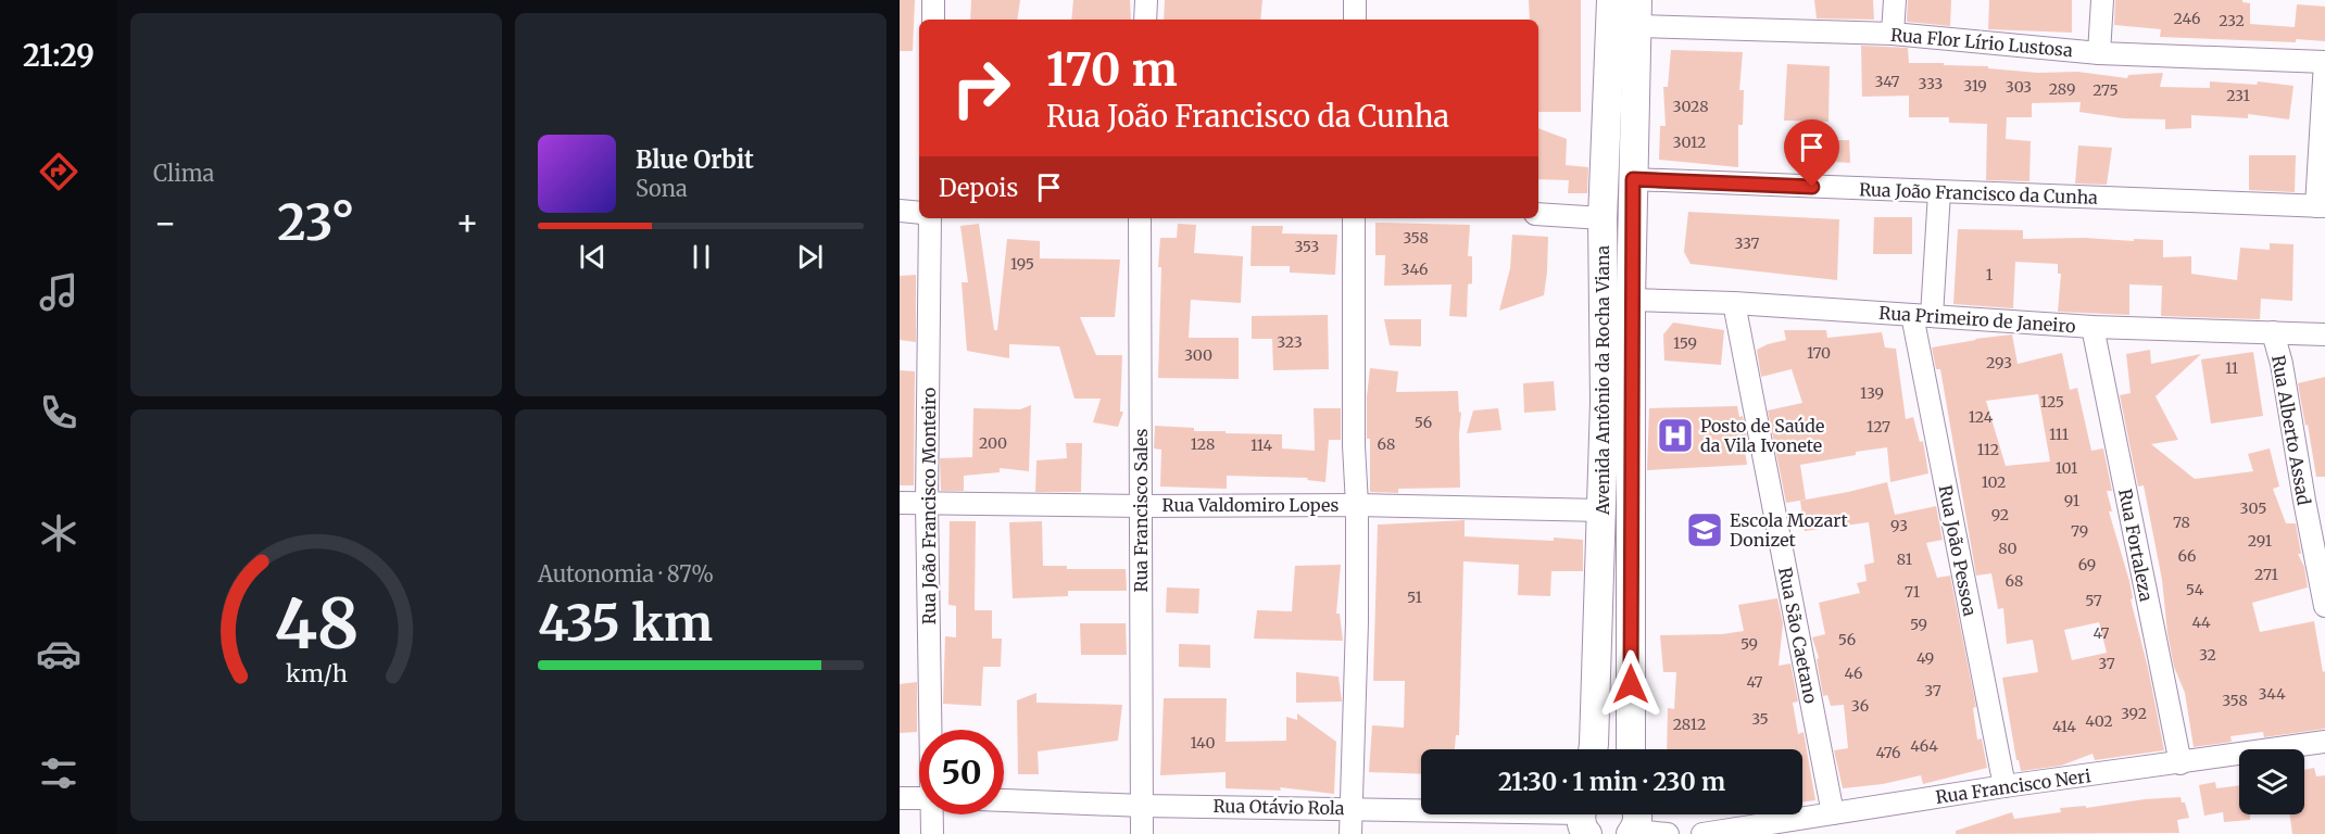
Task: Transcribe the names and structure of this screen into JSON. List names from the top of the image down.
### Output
{
  "streets": {
    "main road": ["Avenida Antônio da Rocha Viana"],
    "street": [
      "Rua Flor Lírio Lustosa",
      "Rua João Francisco da Cunha",
      "Rua Primeiro de Janeiro",
      "Rua Alberto Assad",
      "Rua Valdomiro Lopes",
      "Rua João Francisco Monteiro",
      "Rua Francisco Sales",
      "Rua Fortaleza",
      "Rua João Pessoa",
      "Rua São Caetano",
      "Rua Francisco Neri",
      "Rua Otávio Rola"
    ]
  },
  "crossings": [
    ["Rua Flor Lírio Lustosa", "Avenida Antônio da Rocha Viana"],
    ["Rua João Francisco da Cunha", "Avenida Antônio da Rocha Viana"],
    ["Rua João Francisco da Cunha", "Rua João Pessoa"],
    ["Rua Primeiro de Janeiro", "Avenida Antônio da Rocha Viana"],
    ["Rua Primeiro de Janeiro", "Rua Alberto Assad"],
    ["Rua Primeiro de Janeiro", "Rua Fortaleza"],
    ["Rua Primeiro de Janeiro", "Rua João Pessoa"],
    ["Rua Primeiro de Janeiro", "Rua São Caetano"],
    ["Avenida Antônio da Rocha Viana", "Rua Valdomiro Lopes"],
    ["Rua Valdomiro Lopes", "Rua João Francisco Monteiro"],
    ["Rua Valdomiro Lopes", "Rua Francisco Sales"],
    ["Rua Francisco Sales", "Rua Otávio Rola"],
    ["Rua Fortaleza", "Rua Francisco Neri"],
    ["Rua João Pessoa", "Rua Francisco Neri"],
    ["Rua São Caetano", "Rua Francisco Neri"]
  ],
  "places": {
    "hospital": ["Posto de Saúde da Vila Ivonete"],
    "school or university": ["Escola Mozart Donizet"]
  },
  "house_numbers": [
    "246",
    "232",
    "347",
    "333",
    "319",
    "303",
    "289",
    "275",
    "231",
    "3028",
    "3012",
    "358",
    "337",
    "353",
    "195",
    "346",
    "1",
    "323",
    "159",
    "170",
    "300",
    "293",
    "11",
    "139",
    "125",
    "124",
    "56",
    "127",
    "111",
    "200",
    "128",
    "68",
    "114",
    "112",
    "101",
    "102",
    "91",
    "305",
    "92",
    "78",
    "93",
    "79",
    "291",
    "80",
    "66",
    "81",
    "69",
    "271",
    "68",
    "54",
    "71",
    "51",
    "57",
    "44",
    "59",
    "47",
    "56",
    "59",
    "32",
    "49",
    "37",
    "46",
    "47",
    "37",
    "344",
    "358",
    "36",
    "392",
    "35",
    "402",
    "2812",
    "414",
    "140",
    "464",
    "476"
  ],
  "page": {
    "tabs": "21:29",
    "tile": [
      "Clima",
      ["Autonomia · 87%", "435 km"]
    ],
    "turn": ["170 m", "Rua João Francisco da Cunha"],
    "song": ["Blue Orbit", "Sona"],
    "then": "Depois",
    "heat": ["−", "23°", "+"],
    "limit": "50",
    "trip": "21:30 · 1 min · 230 m",
    "gauge": ["48", "km/h"]
  }
}
